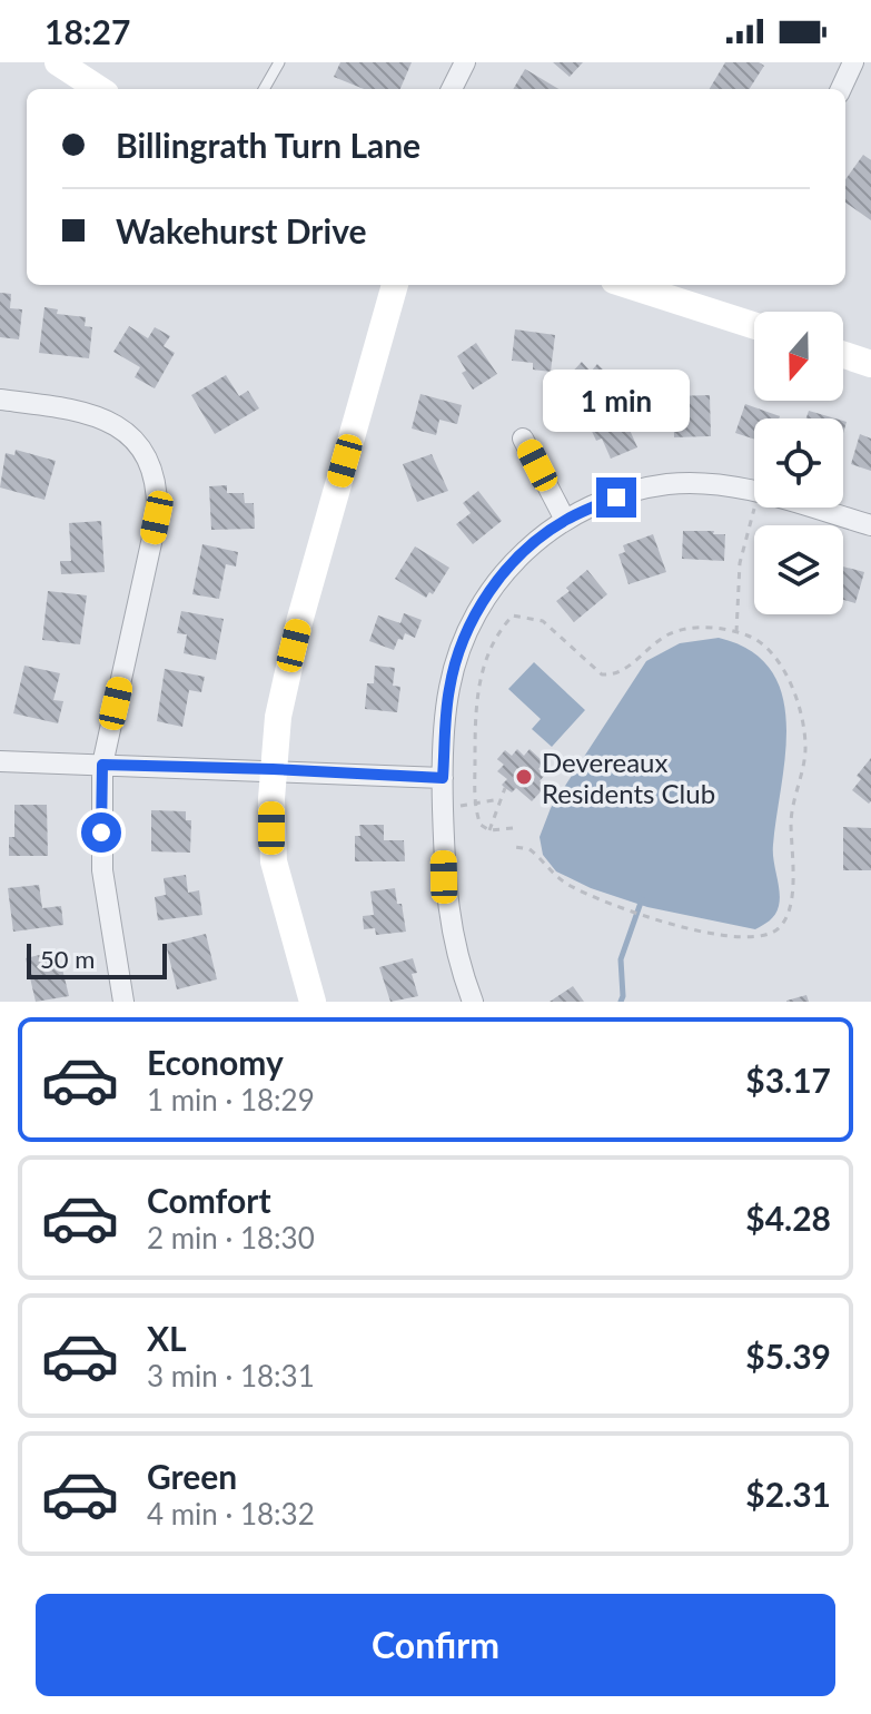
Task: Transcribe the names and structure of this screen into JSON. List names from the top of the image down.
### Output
{
  "places": ["Devereaux Residents Club"],
  "scale_bar": "50 m",
  "north": "bottom",
  "page": {
    "status": "18:27",
    "banner": ["Billingrath Turn Lane", "Wakehurst Drive"],
    "bubble": "1 min",
    "scale": "50 m",
    "list": [
      {
        "name": "Economy",
        "note": "1 min · 18:29",
        "value": "$3.17"
      },
      {
        "name": "Comfort",
        "note": "2 min · 18:30",
        "value": "$4.28"
      },
      {
        "name": "XL",
        "note": "3 min · 18:31",
        "value": "$5.39"
      },
      {
        "name": "Green",
        "note": "4 min · 18:32",
        "value": "$2.31"
      }
    ],
    "buttons": "Confirm"
  }
}
